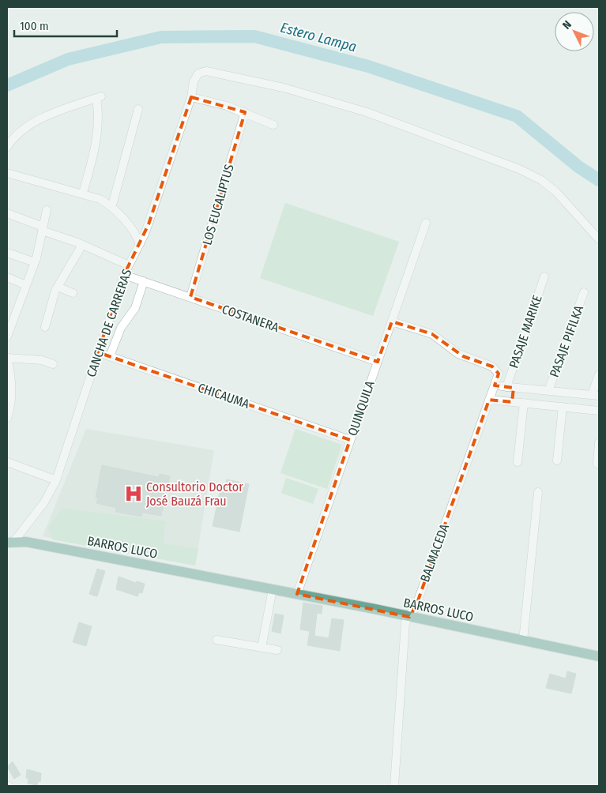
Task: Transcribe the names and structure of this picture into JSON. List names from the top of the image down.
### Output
{
  "streets": {
    "main road": ["BARROS LUCO"],
    "street": [
      "LOS EUCALIPTUS",
      "COSTANERA",
      "CANCHA DE CARRERAS",
      "PASAJE MARIKE",
      "PASAJE PIFILKA",
      "CHICAUMA",
      "QUINQUILA",
      "BALMACEDA"
    ]
  },
  "crossings": [
    ["LOS EUCALIPTUS", "COSTANERA"],
    ["COSTANERA", "CANCHA DE CARRERAS"],
    ["COSTANERA", "QUINQUILA"],
    ["CANCHA DE CARRERAS", "CHICAUMA"],
    ["CANCHA DE CARRERAS", "BARROS LUCO"],
    ["CHICAUMA", "QUINQUILA"],
    ["QUINQUILA", "BARROS LUCO"],
    ["QUINQUILA", "BALMACEDA"],
    ["BARROS LUCO", "BALMACEDA"]
  ],
  "water": ["Estero Lampa"],
  "places": {
    "hospital": ["Consultorio Doctor José Bauzá Frau"]
  },
  "scale_bar": "100 m",
  "north": "top left"
}
